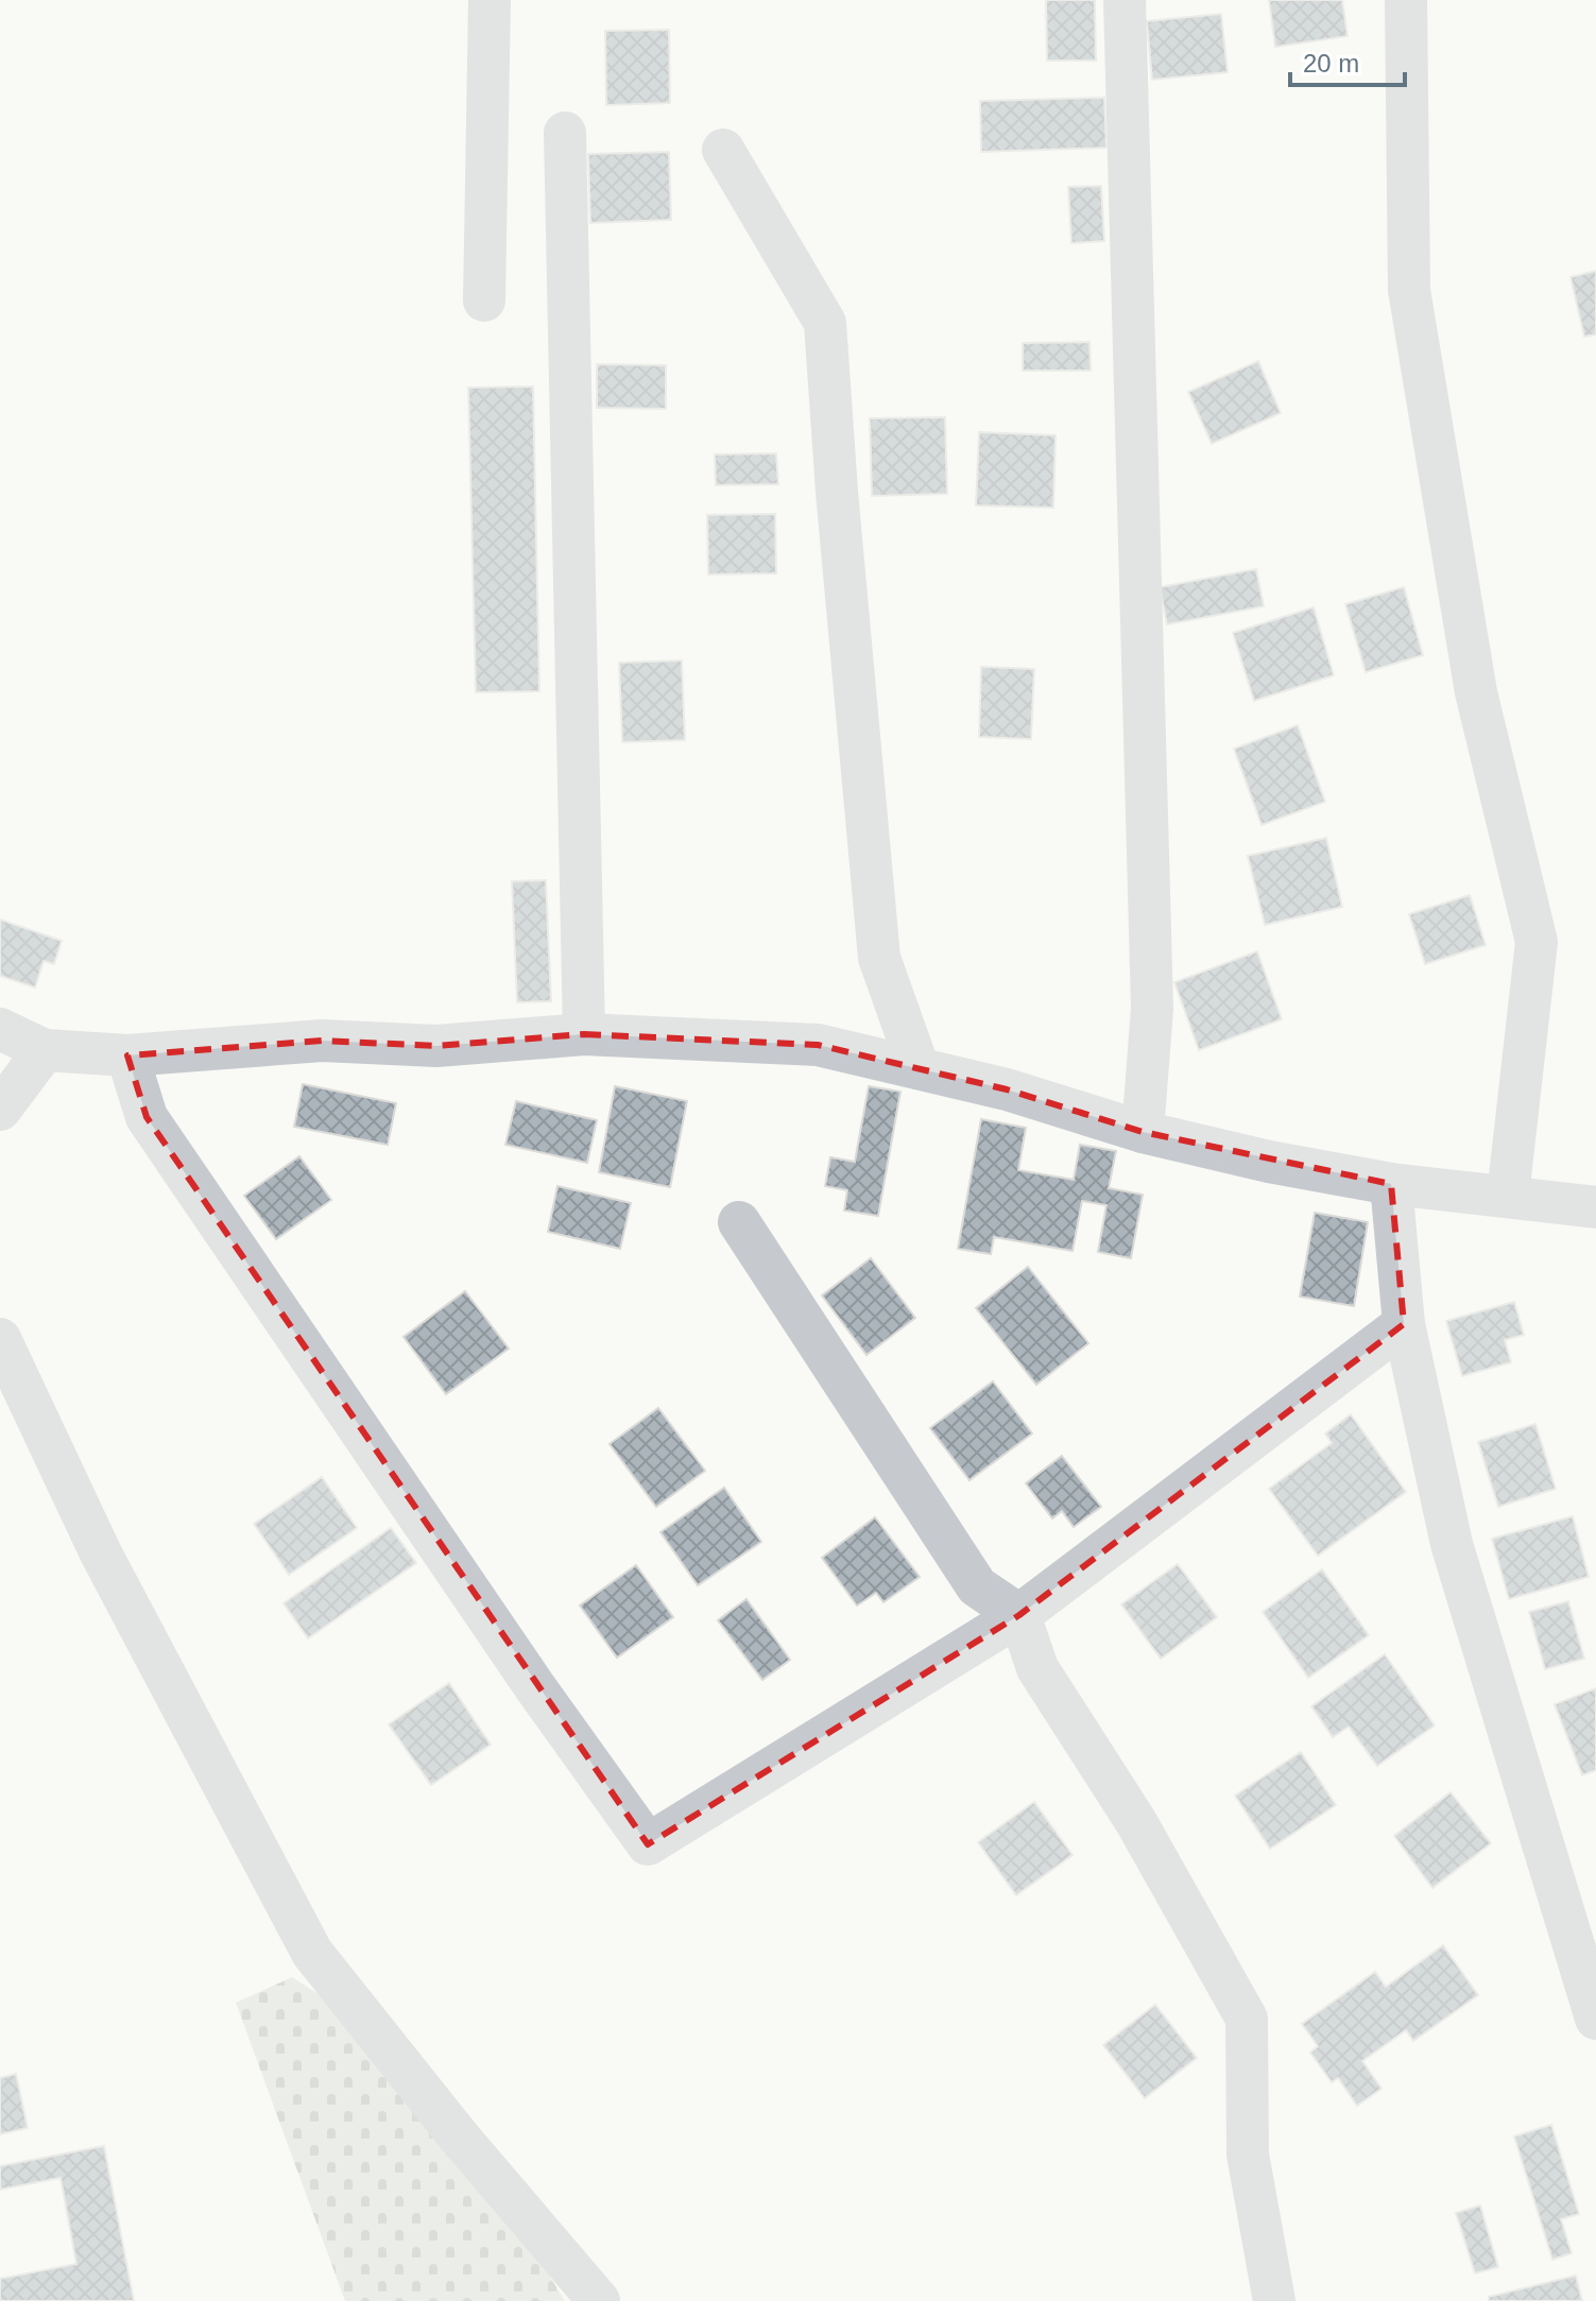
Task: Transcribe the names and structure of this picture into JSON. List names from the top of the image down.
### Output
{
  "scale_bar": "20 m"
}
